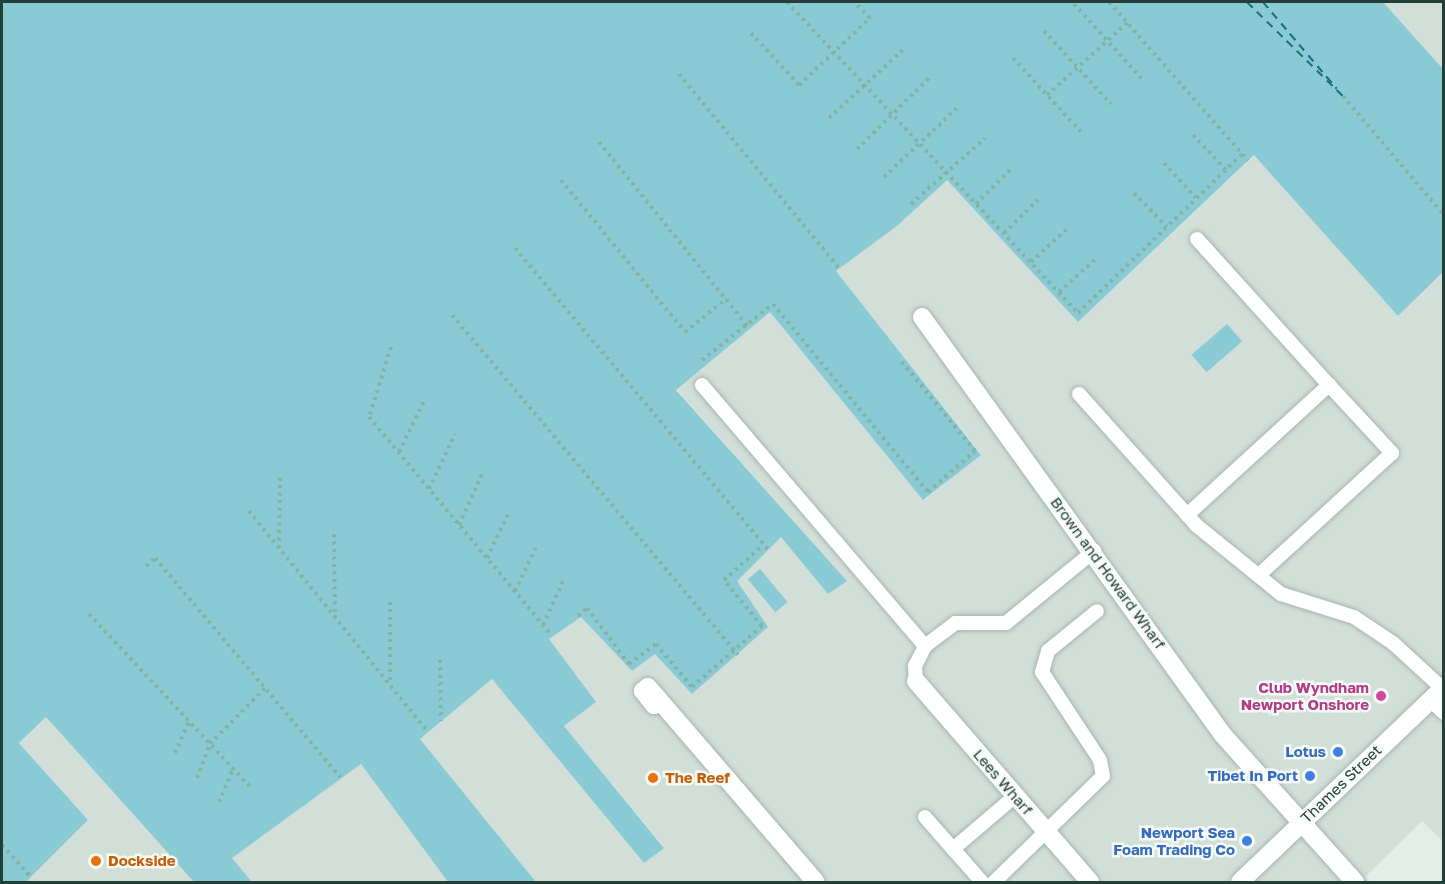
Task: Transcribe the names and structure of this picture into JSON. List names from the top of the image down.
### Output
{
  "streets": {
    "street": ["Brown and Howard Wharf", "Lees Wharf", "Thames Street"]
  },
  "crossings": [
    ["Brown and Howard Wharf", "Thames Street"]
  ],
  "places": [
    "Club Wyndham Newport Onshore",
    "Lotus",
    "Tibet In Port",
    "The Reef",
    "Newport Sea Foam Trading Co",
    "Dockside"
  ]
}
